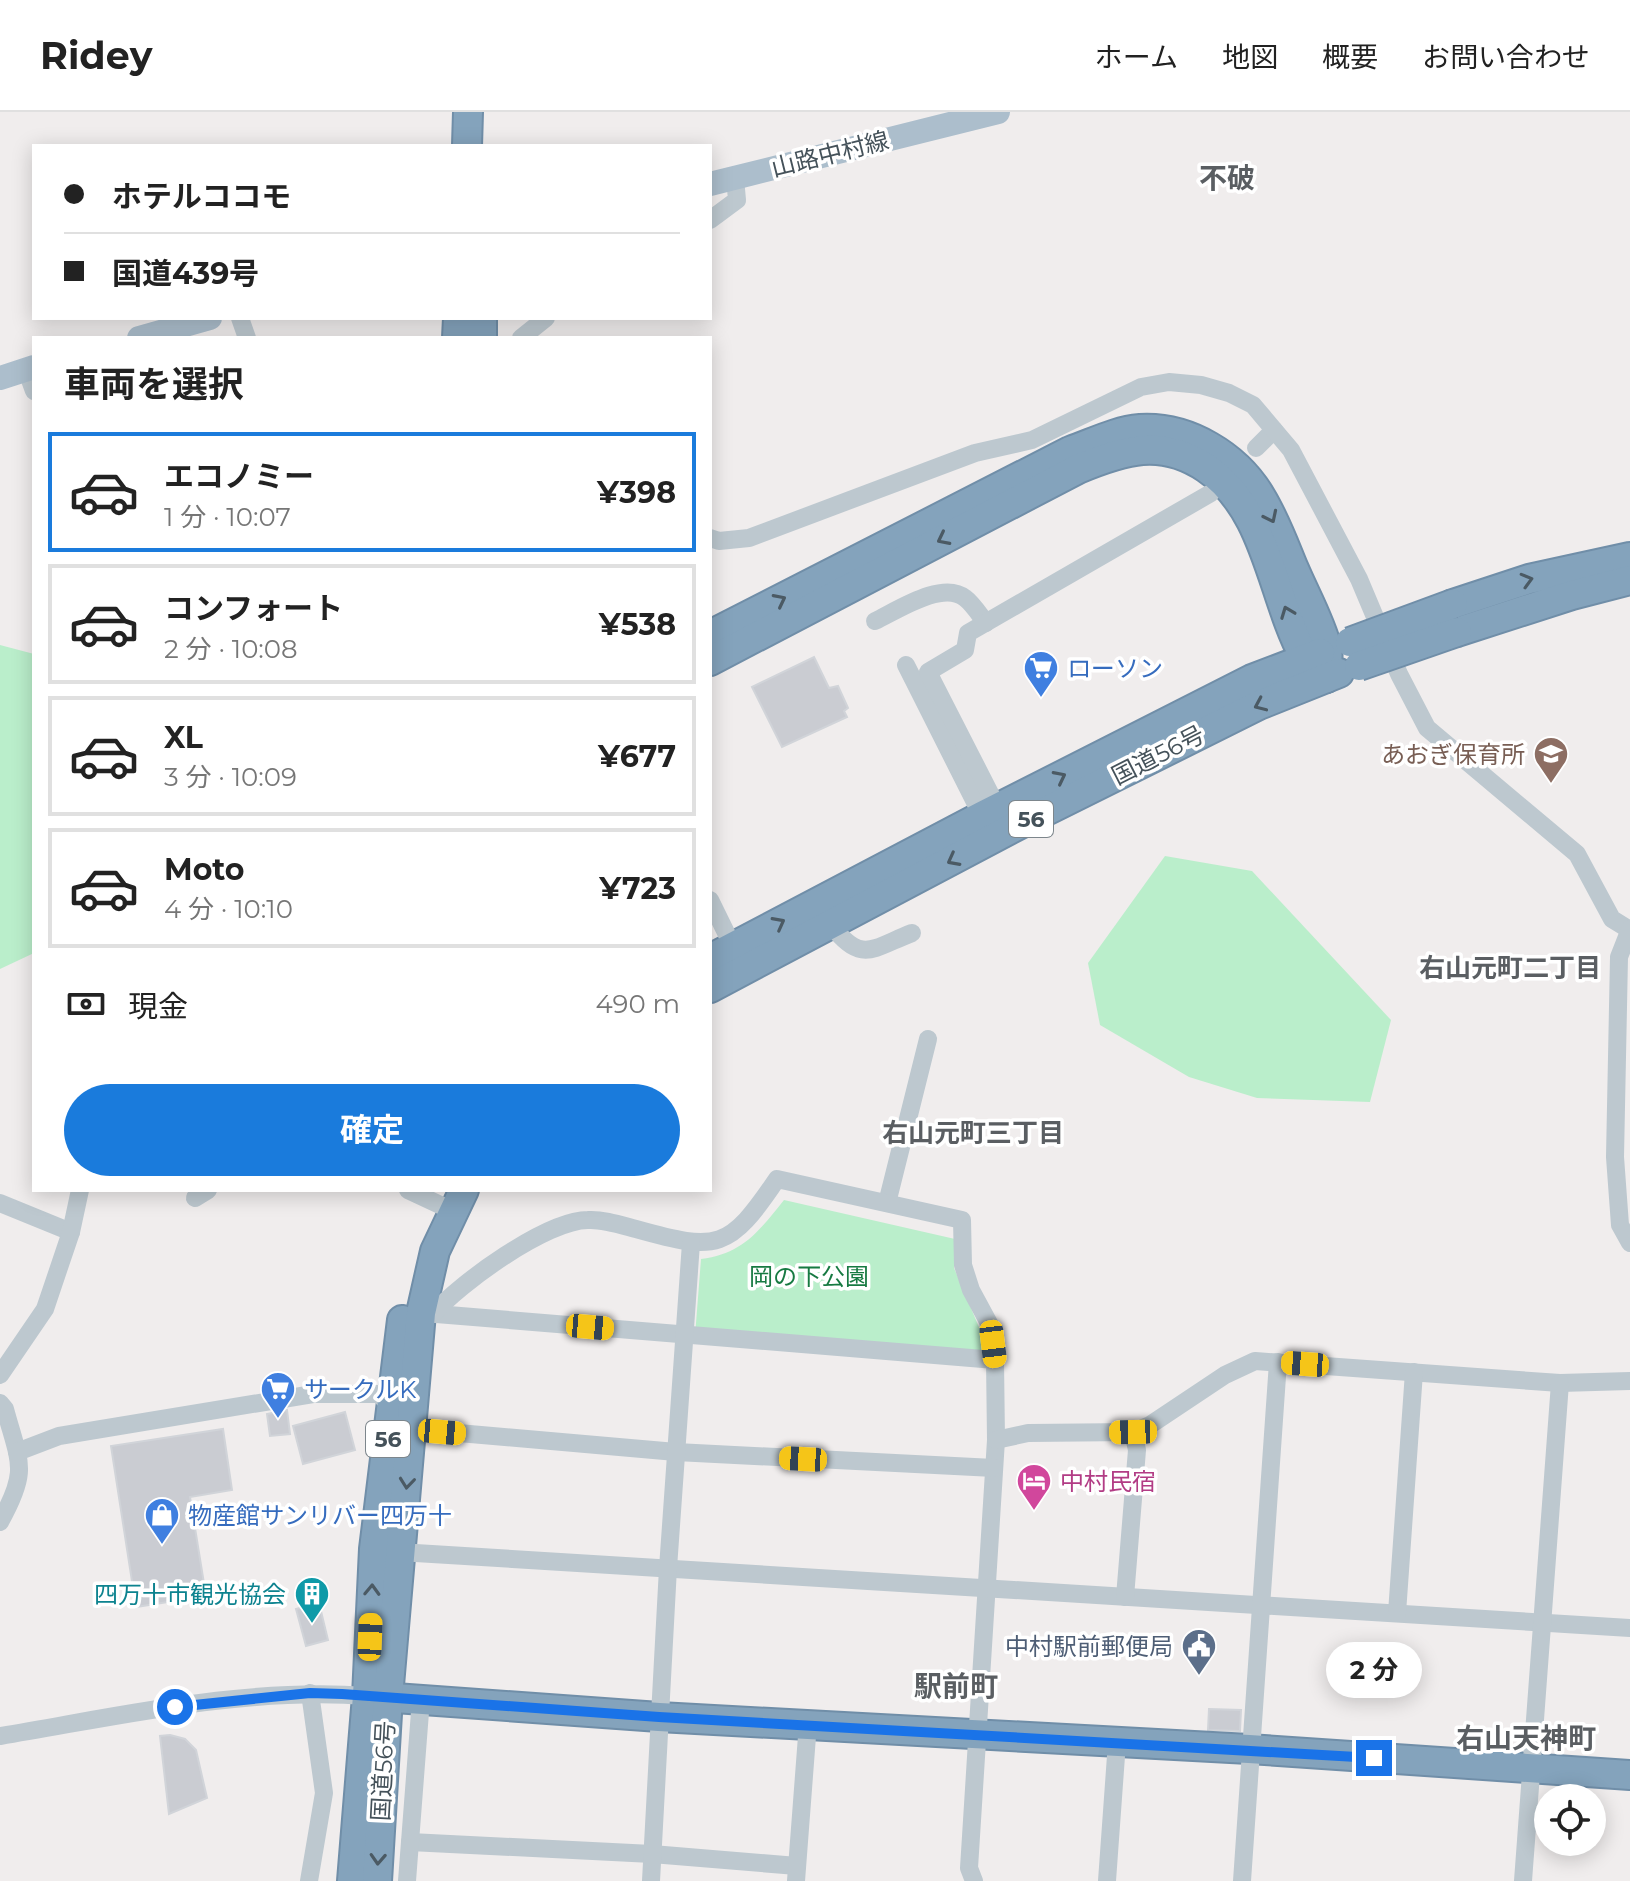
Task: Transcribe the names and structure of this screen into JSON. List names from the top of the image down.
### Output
{
  "streets": {
    "highway": ["国道56号", "56"],
    "main road": ["山路中村線"]
  },
  "districts": [
    "不破",
    "右山元町二丁目",
    "右山元町三丁目",
    "駅前町",
    "右山天神町"
  ],
  "parks": ["岡の下公園"],
  "places": {
    "supermarket": ["ローソン", "サークルK"],
    "school or university": ["あおぎ保育所"],
    "hotel": ["中村民宿"],
    "shop": ["物産館サンリバー四万十"],
    "building": ["四万十市観光協会"],
    "public building": ["中村駅前郵便局"]
  },
  "page": {
    "header": "Ridey",
    "nav": [
      "ホーム",
      "地図",
      "概要",
      "お問い合わせ"
    ],
    "banner": ["ホテルココモ", "国道439号"],
    "heading": "車両を選択",
    "list": [
      {
        "name": "エコノミー",
        "note": "1 分 · 10:07",
        "value": "¥398"
      },
      {
        "name": "コンフォート",
        "note": "2 分 · 10:08",
        "value": "¥538"
      },
      {
        "name": "XL",
        "note": "3 分 · 10:09",
        "value": "¥677"
      },
      {
        "name": "Moto",
        "note": "4 分 · 10:10",
        "value": "¥723"
      }
    ],
    "pay": ["現金", "490 m"],
    "buttons": "確定",
    "bubble": "2 分"
  }
}
